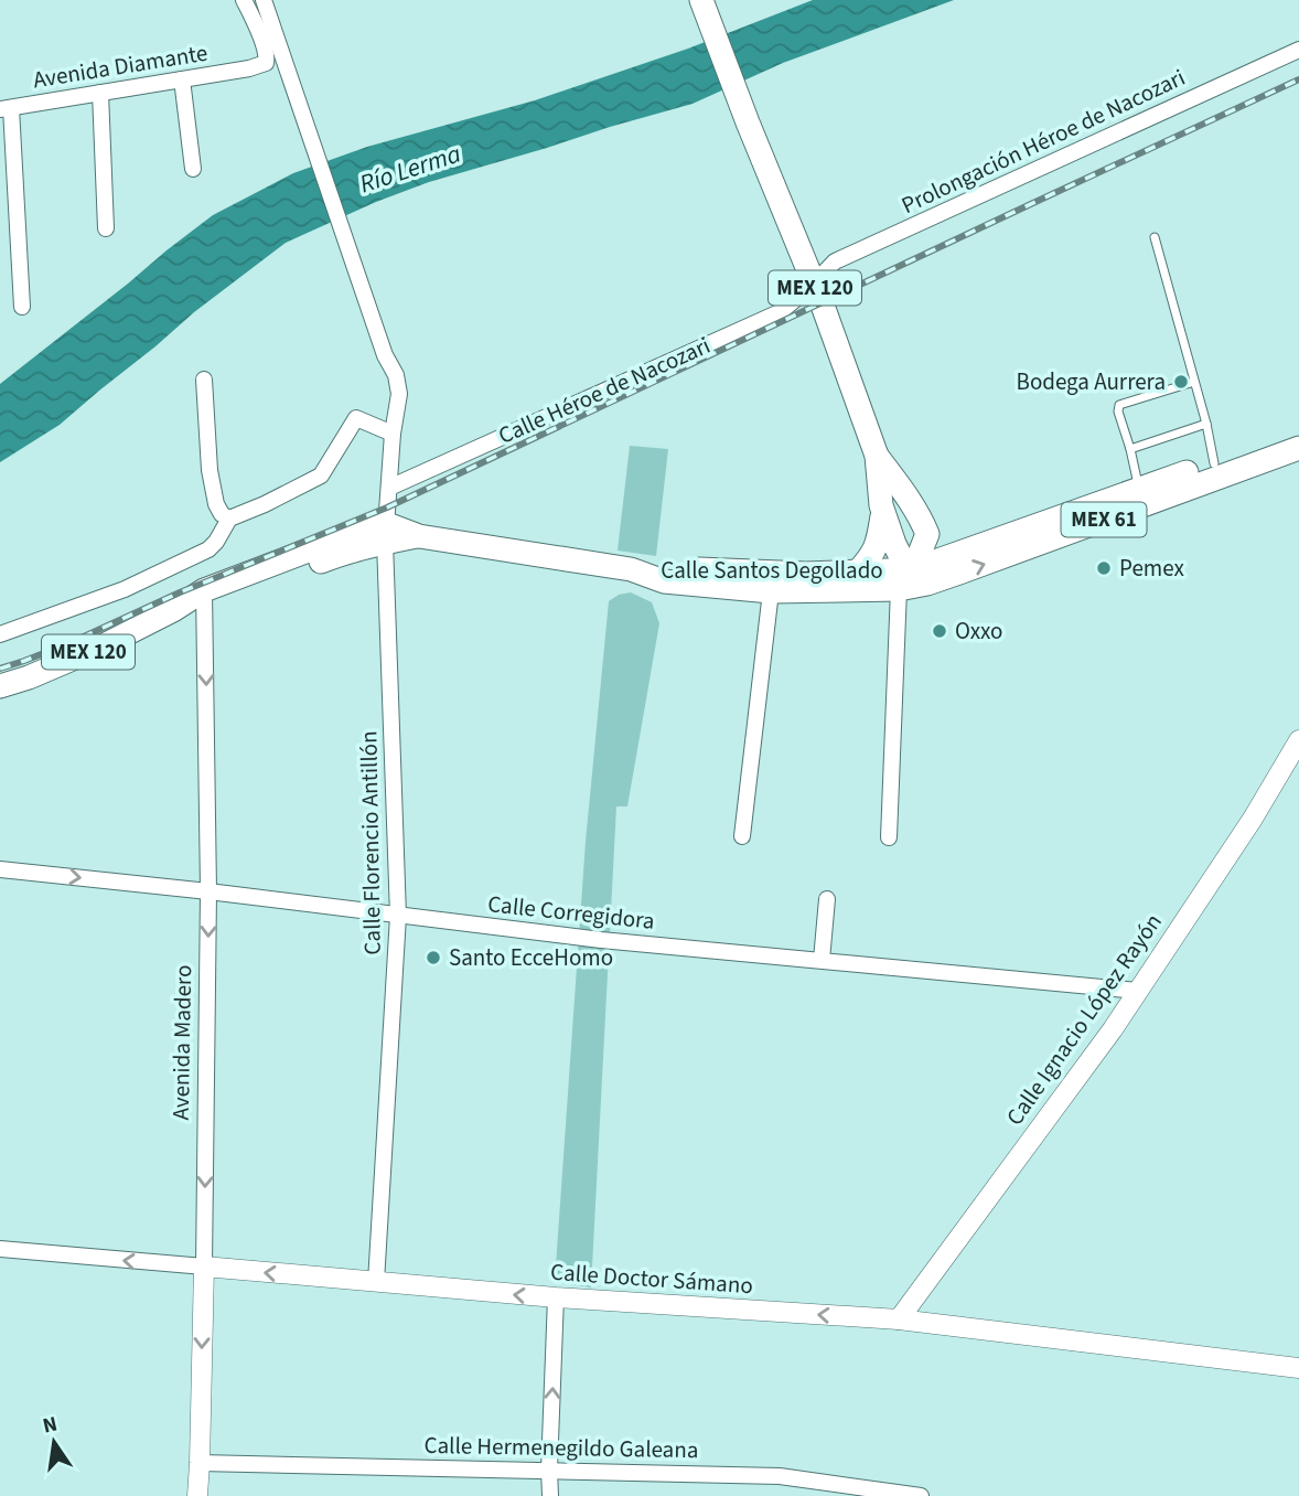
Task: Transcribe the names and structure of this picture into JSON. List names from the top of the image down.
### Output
{
  "streets": {
    "main road": ["MEX 120", "MEX 61", "Calle Santos Degollado"],
    "street": [
      "Avenida Diamante",
      "Prolongación Héroe de Nacozari",
      "Calle Héroe de Nacozari",
      "Calle Florencio Antillón",
      "Calle Corregidora",
      "Calle Ignacio López Rayón",
      "Avenida Madero",
      "Calle Doctor Sámano",
      "Calle Hermenegildo Galeana"
    ]
  },
  "crossings": [
    ["Prolongación Héroe de Nacozari", "MEX 120"],
    ["Prolongación Héroe de Nacozari", "Calle Héroe de Nacozari"],
    ["MEX 120", "Calle Héroe de Nacozari"],
    ["MEX 120", "MEX 61"],
    ["MEX 120", "Calle Santos Degollado"],
    ["MEX 120", "Calle Florencio Antillón"],
    ["MEX 120", "Avenida Madero"],
    ["Calle Héroe de Nacozari", "Calle Florencio Antillón"],
    ["MEX 61", "Calle Santos Degollado"],
    ["Calle Santos Degollado", "Calle Florencio Antillón"],
    ["Calle Florencio Antillón", "Calle Corregidora"],
    ["Calle Florencio Antillón", "Calle Doctor Sámano"],
    ["Calle Corregidora", "Calle Ignacio López Rayón"],
    ["Calle Corregidora", "Avenida Madero"],
    ["Calle Ignacio López Rayón", "Calle Doctor Sámano"],
    ["Avenida Madero", "Calle Doctor Sámano"],
    ["Avenida Madero", "Calle Hermenegildo Galeana"]
  ],
  "one_way": ["Avenida Madero", "Calle Doctor Sámano"],
  "water": ["Río Lerma"],
  "places": [
    "Bodega Aurrera",
    "Pemex",
    "Oxxo",
    "Santo EcceHomo"
  ],
  "north": "top"
}
